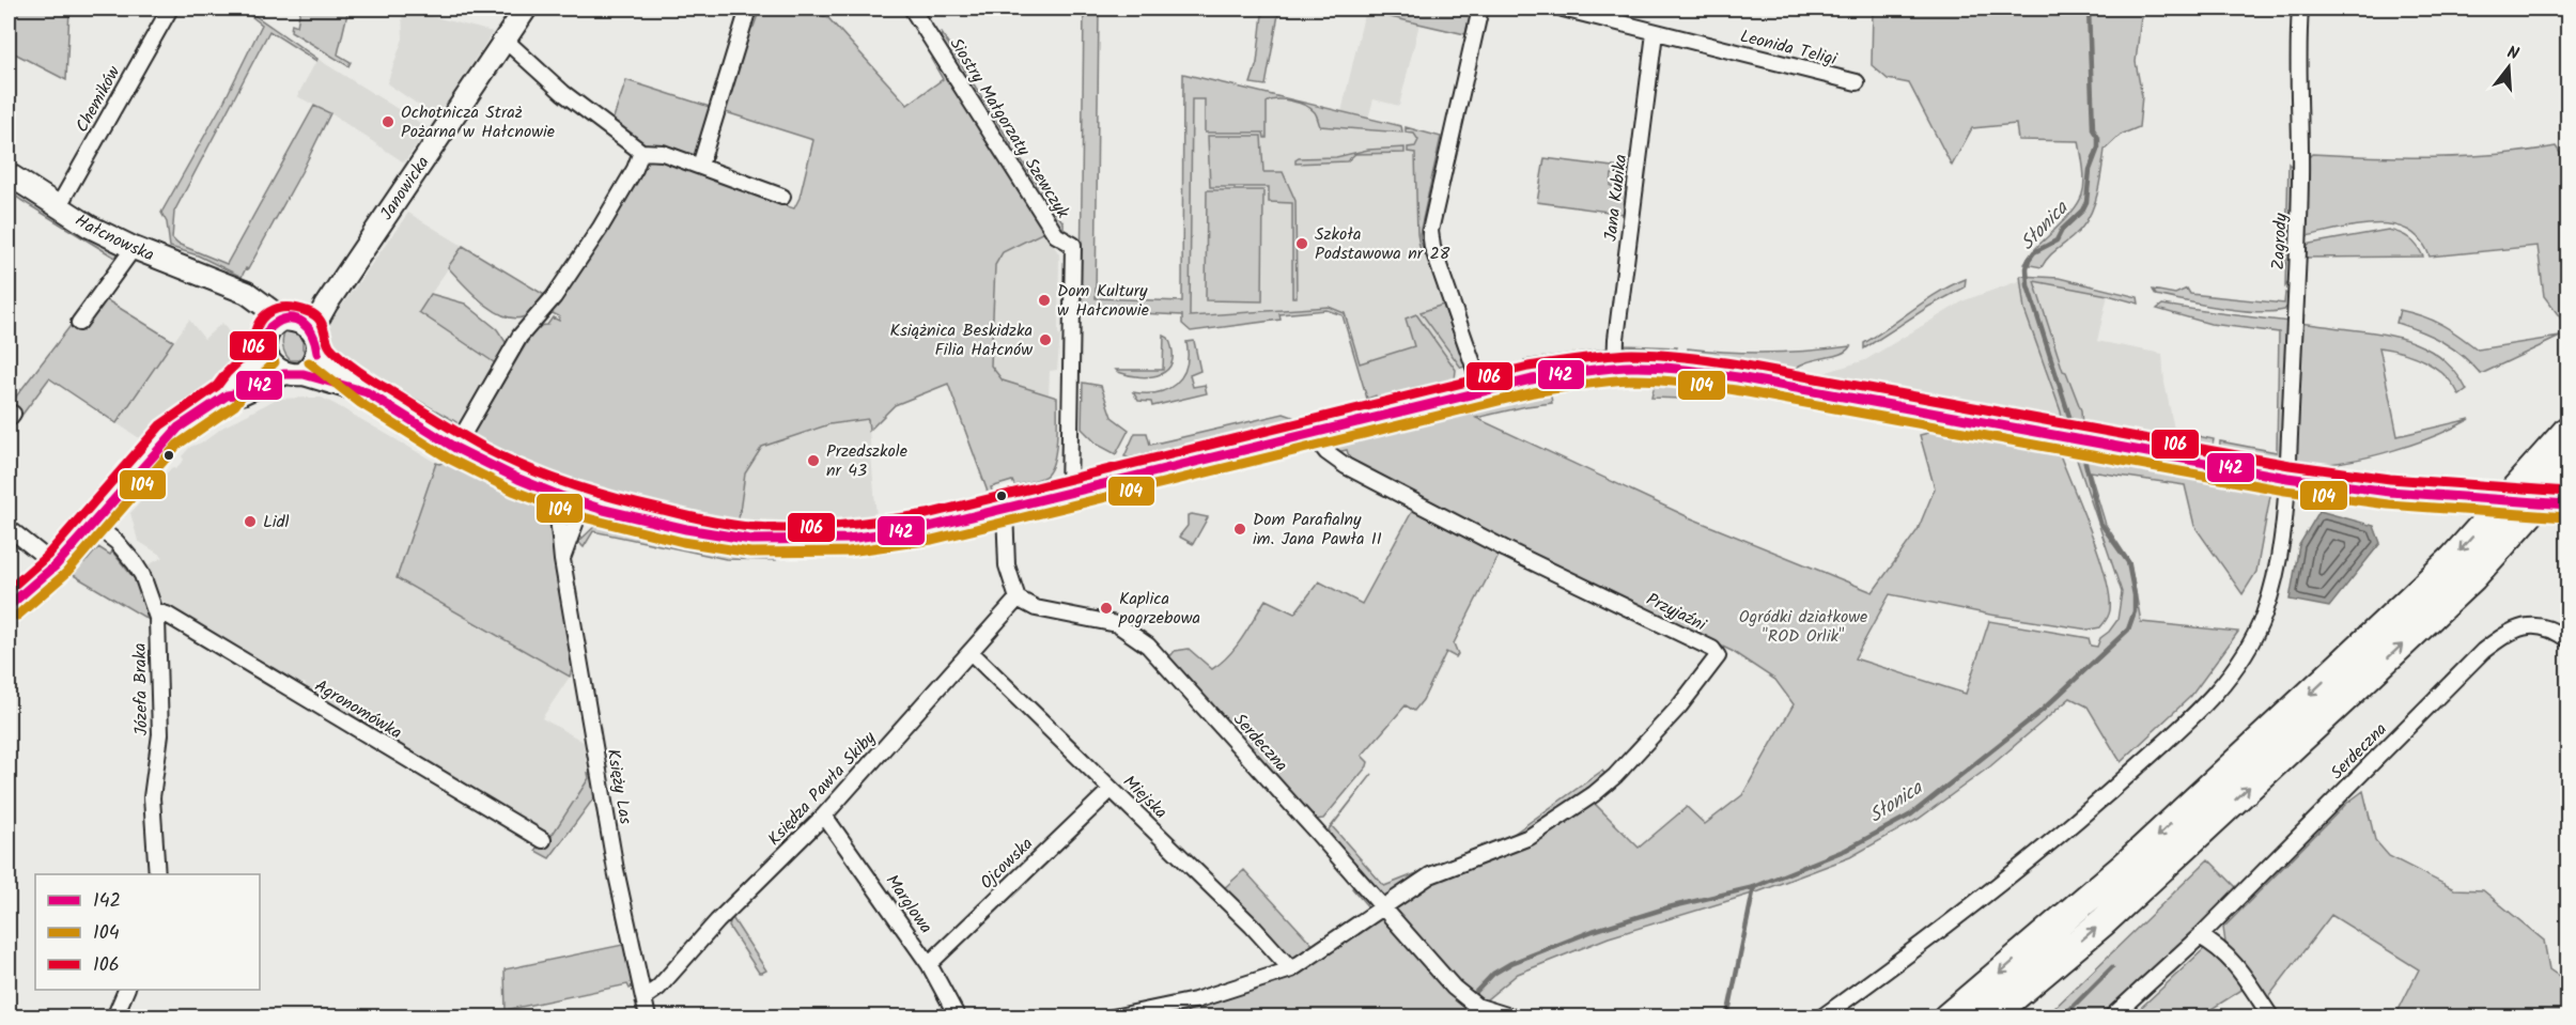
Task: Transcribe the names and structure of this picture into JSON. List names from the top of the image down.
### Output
{
  "streets": {
    "street": [
      "Leonida Teligi",
      "Chemików",
      "Siostry Małgorzaty Szewczyk",
      "Janowicka",
      "Jana Kubika",
      "Hałcnowska",
      "Zagrody",
      "Przyjaźni",
      "Józefa Braka",
      "Agronomówka",
      "Serdeczna",
      "Księży Las",
      "Księdza Pawła Skiby",
      "Miejska",
      "Ojcowska",
      "Marglowa"
    ]
  },
  "crossings": [
    ["Leonida Teligi", "Jana Kubika"],
    ["Chemików", "Hałcnowska"],
    ["Janowicka", "Hałcnowska"],
    ["Przyjaźni", "Serdeczna"],
    ["Józefa Braka", "Agronomówka"],
    ["Serdeczna", "Księdza Pawła Skiby"],
    ["Księży Las", "Księdza Pawła Skiby"],
    ["Księdza Pawła Skiby", "Miejska"],
    ["Księdza Pawła Skiby", "Marglowa"],
    ["Miejska", "Ojcowska"],
    ["Ojcowska", "Marglowa"]
  ],
  "water": ["Słonica"],
  "parks": ["Ogródki działkowe \"ROD Orlik\""],
  "places": [
    "Ochotnicza Straż Pożarna w Hałcnowie",
    "Szkoła Podstawowa nr 28",
    "Dom Kultury w Hałcnowie",
    "Książnica Beskidzka Filia Hałcnów",
    "Przedszkole nr 43",
    "Lidl",
    "Dom Parafialny im. Jana Pawła II",
    "Kaplica pogrzebowa"
  ],
  "lines": ["transit line 106", "transit line 142", "transit line 104"],
  "legend": ["142", "104", "106"],
  "north": "top"
}
